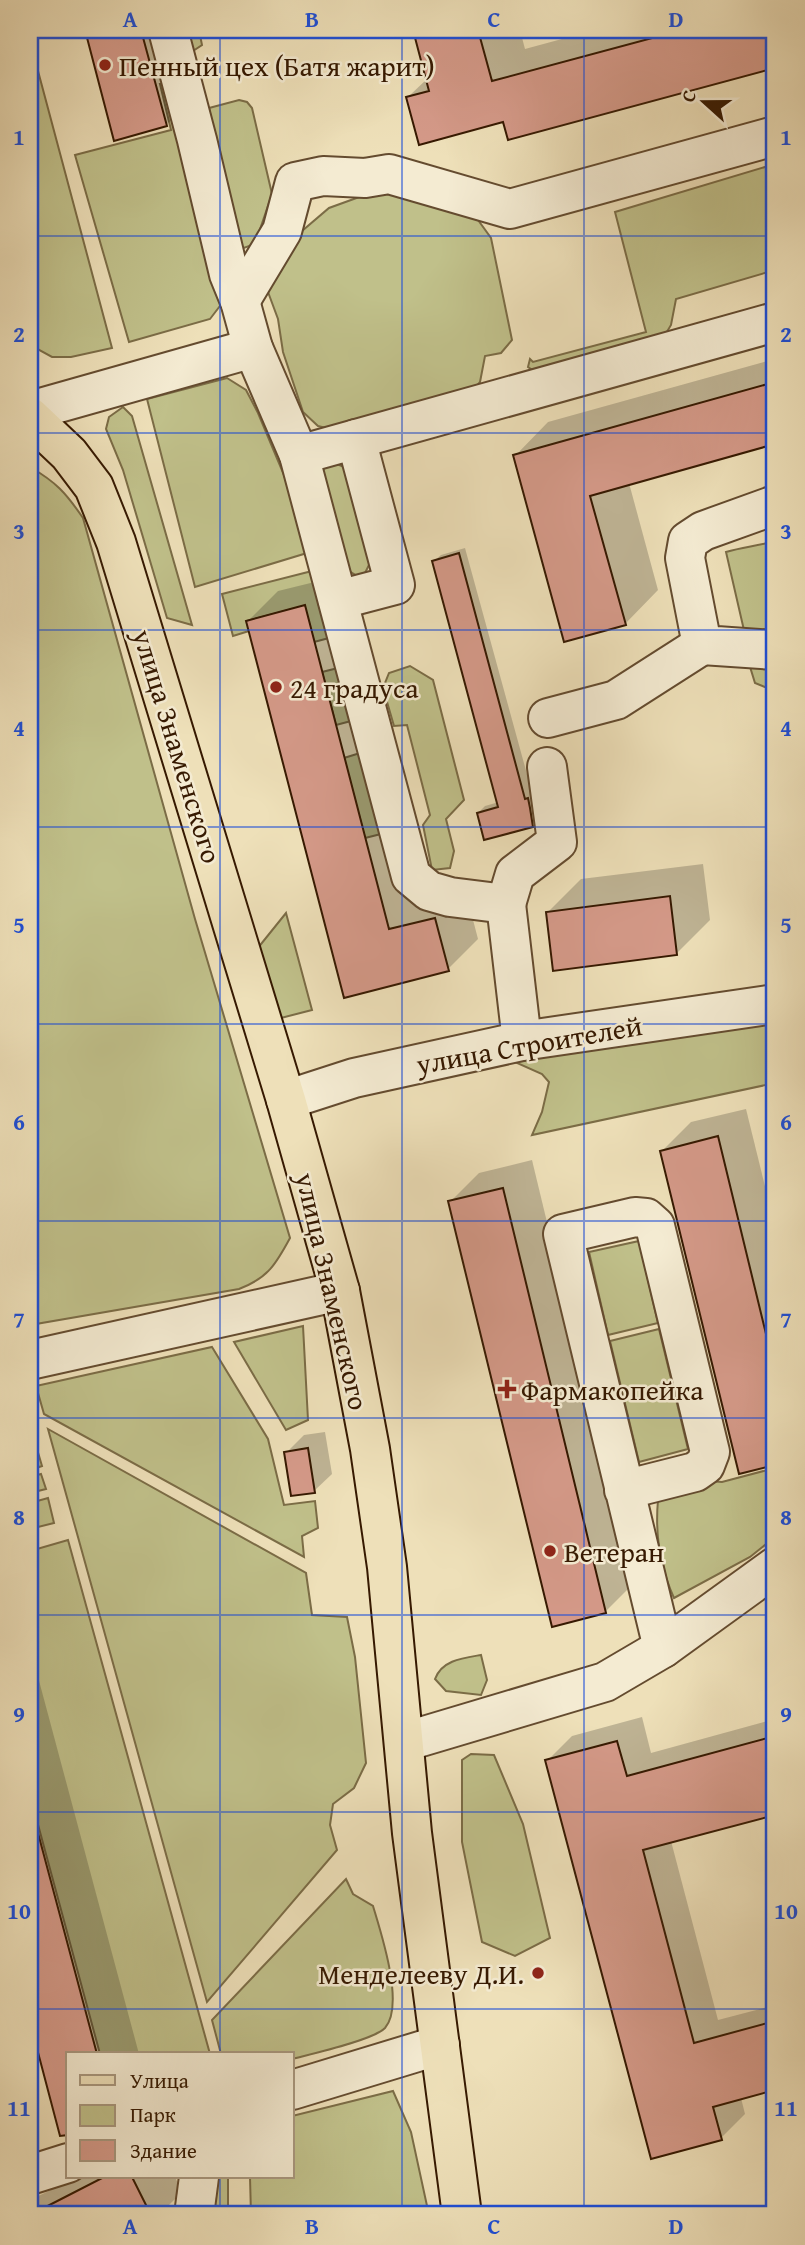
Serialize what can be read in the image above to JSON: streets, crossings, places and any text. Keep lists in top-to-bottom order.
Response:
{
  "streets": {
    "main road": ["улица Знаменского"],
    "street": ["улица Строителей"]
  },
  "crossings": [
    ["улица Знаменского", "улица Строителей"]
  ],
  "places": {
    "other": [
      "Пенный цех (Батя жарит)",
      "24 градуса",
      "Ветеран",
      "Менделееву Д.И."
    ],
    "health": ["Фармакопейка"]
  },
  "legend": ["Улица", "Парк", "Здание"],
  "north": "left",
  "grid": {
    "columns": [
      "A",
      "B",
      "C",
      "D"
    ],
    "rows": [
      "1",
      "2",
      "3",
      "4",
      "5",
      "6",
      "7",
      "8",
      "9",
      "10",
      "11"
    ]
  }
}
